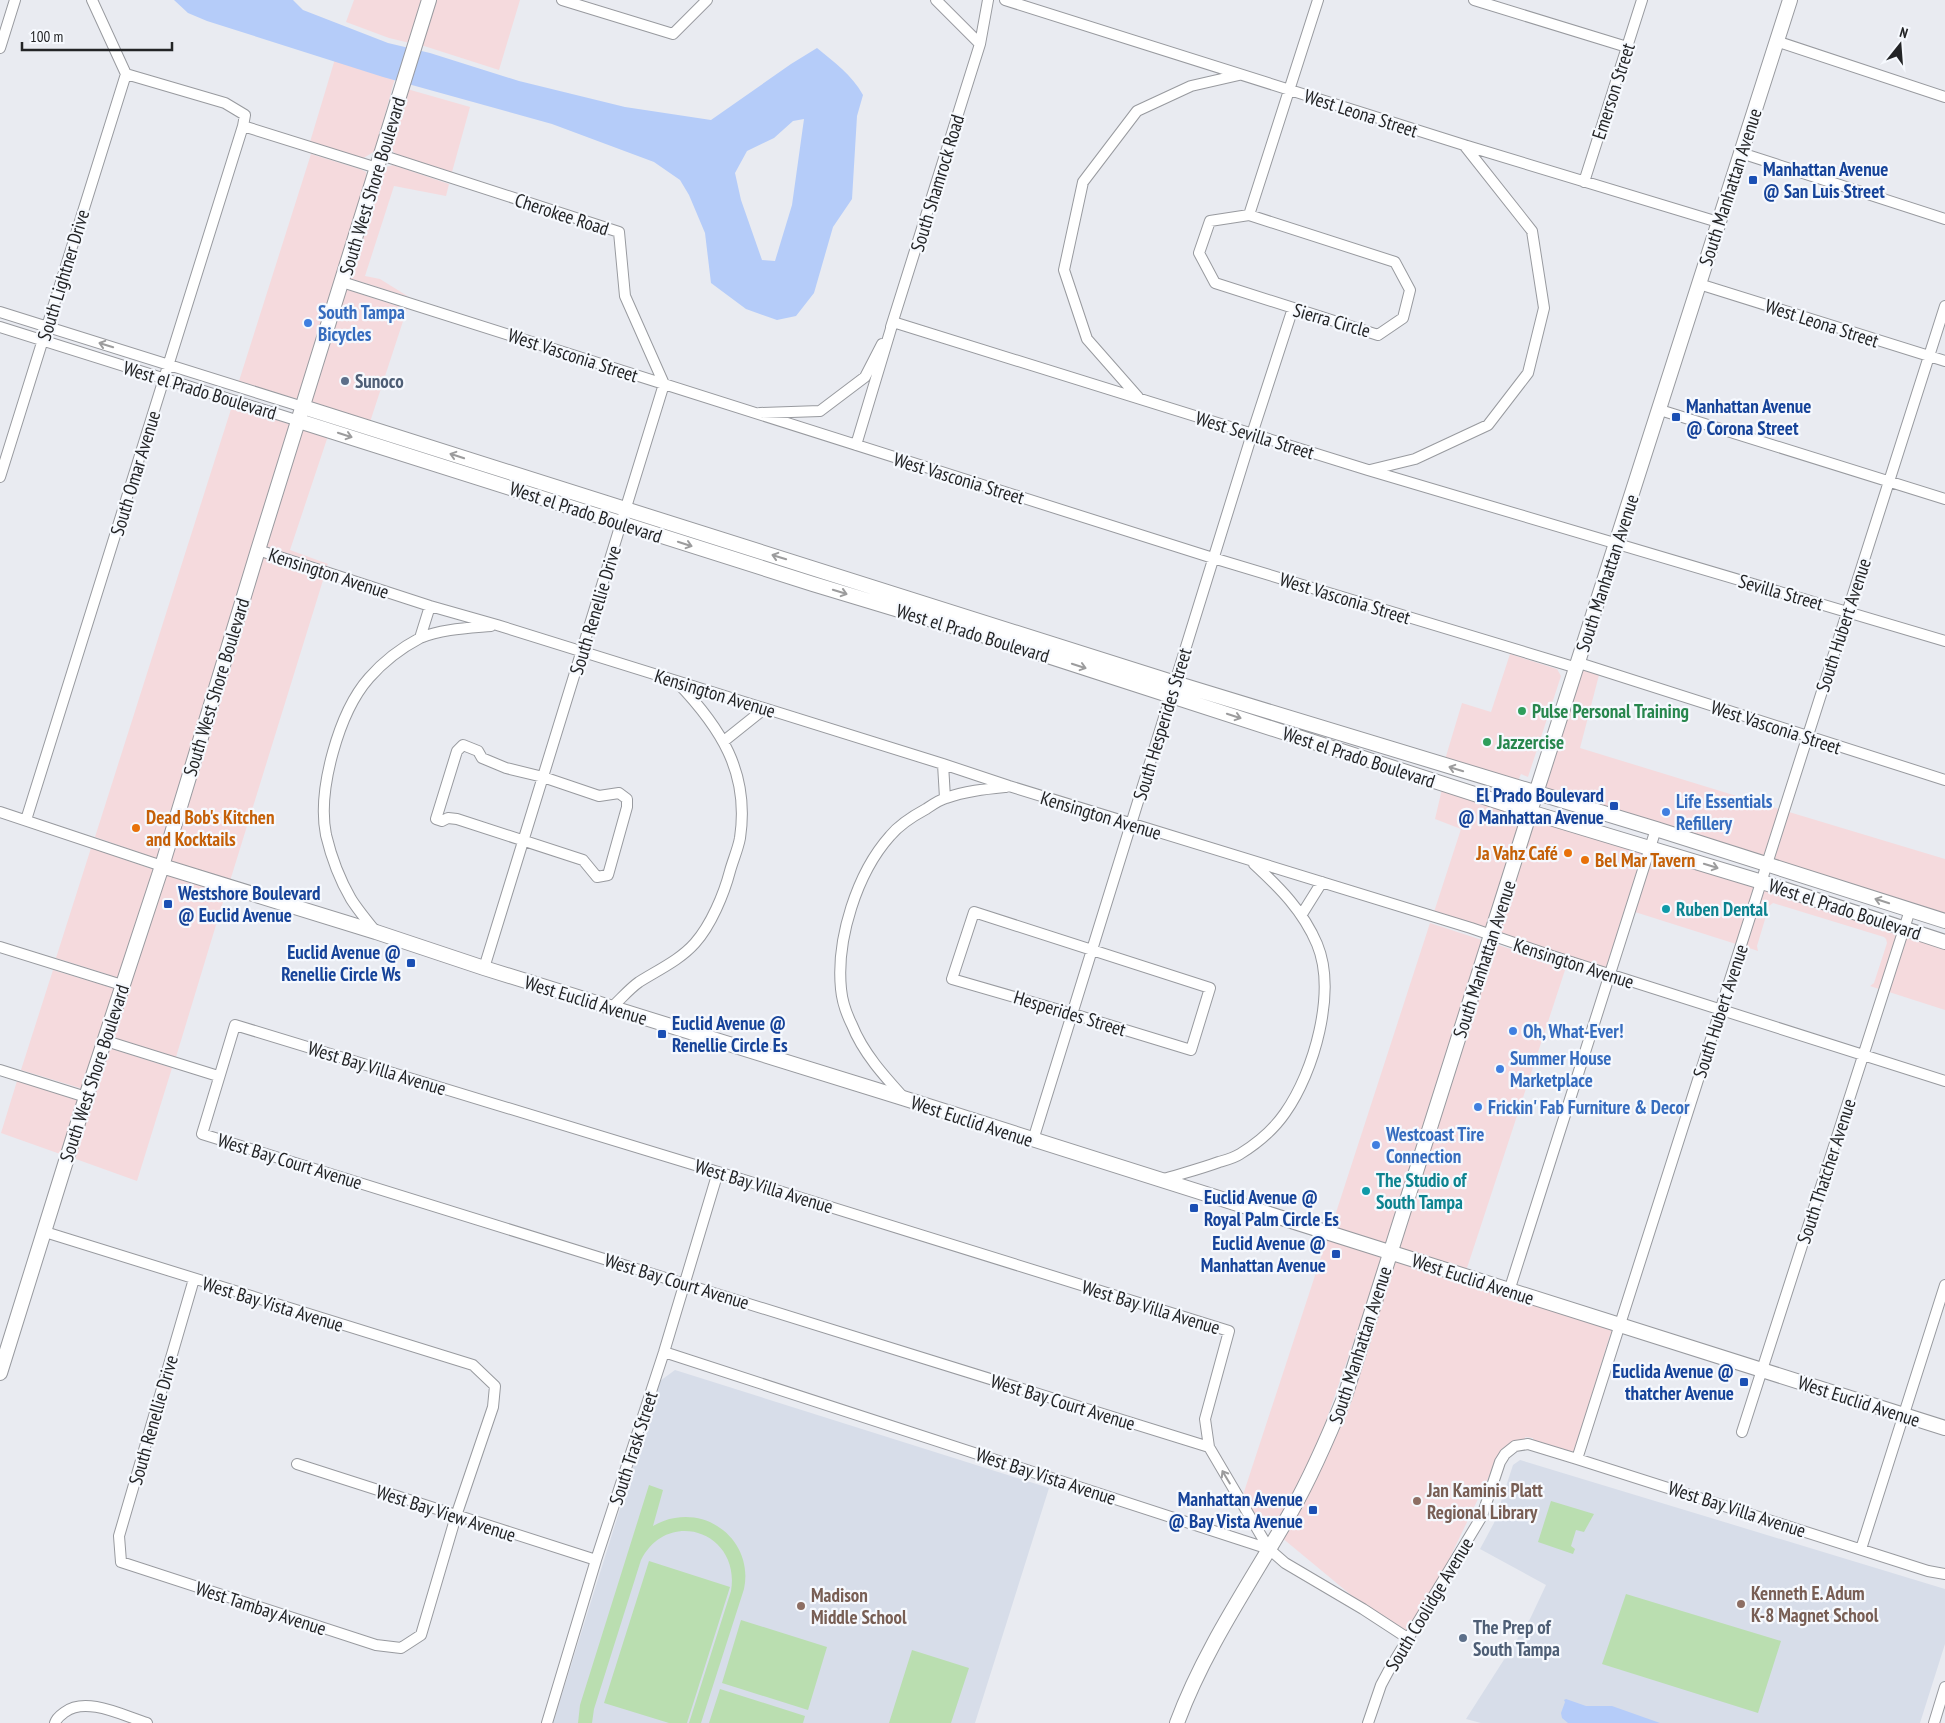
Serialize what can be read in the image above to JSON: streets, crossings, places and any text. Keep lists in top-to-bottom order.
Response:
{
  "streets": {
    "street": [
      "Emerson Street",
      "West Leona Street",
      "South Shamrock Road",
      "South West Shore Boulevard",
      "South Manhattan Avenue",
      "Cherokee Road",
      "South Lightner Drive",
      "Sierra Circle",
      "West Vasconia Street",
      "West el Prado Boulevard",
      "West Sevilla Street",
      "South Omar Avenue",
      "Kensington Avenue",
      "Sevilla Street",
      "South Renellie Drive",
      "South Hubert Avenue",
      "South Hesperides Street",
      "West Euclid Avenue",
      "Hesperides Street",
      "West Bay Villa Avenue",
      "West Bay Court Avenue",
      "South Thatcher Avenue",
      "West Bay Vista Avenue",
      "South Trask Street",
      "West Bay View Avenue",
      "South Coolidge Avenue",
      "West Tambay Avenue"
    ]
  },
  "crossings": [
    ["Emerson Street", "West Leona Street"],
    ["West Leona Street", "South Manhattan Avenue"],
    ["West Leona Street", "South Hubert Avenue"],
    ["South Shamrock Road", "West Vasconia Street"],
    ["South Shamrock Road", "West Sevilla Street"],
    ["South West Shore Boulevard", "Cherokee Road"],
    ["South West Shore Boulevard", "West Vasconia Street"],
    ["South West Shore Boulevard", "West el Prado Boulevard"],
    ["South West Shore Boulevard", "Kensington Avenue"],
    ["South West Shore Boulevard", "West Euclid Avenue"],
    ["South West Shore Boulevard", "West Bay Vista Avenue"],
    ["South Manhattan Avenue", "West Vasconia Street"],
    ["South Manhattan Avenue", "West el Prado Boulevard"],
    ["South Manhattan Avenue", "West Sevilla Street"],
    ["South Manhattan Avenue", "Kensington Avenue"],
    ["South Manhattan Avenue", "Sevilla Street"],
    ["South Manhattan Avenue", "West Euclid Avenue"],
    ["South Manhattan Avenue", "West Bay Vista Avenue"],
    ["Cherokee Road", "West Vasconia Street"],
    ["Cherokee Road", "South Renellie Drive"],
    ["South Lightner Drive", "West el Prado Boulevard"],
    ["Sierra Circle", "South Hesperides Street"],
    ["West Vasconia Street", "South Renellie Drive"],
    ["West Vasconia Street", "South Hubert Avenue"],
    ["West Vasconia Street", "South Hesperides Street"],
    ["West el Prado Boulevard", "South Omar Avenue"],
    ["West el Prado Boulevard", "South Renellie Drive"],
    ["West el Prado Boulevard", "South Hubert Avenue"],
    ["West el Prado Boulevard", "South Hesperides Street"],
    ["West el Prado Boulevard", "South Thatcher Avenue"],
    ["West Sevilla Street", "Sevilla Street"],
    ["West Sevilla Street", "South Hesperides Street"],
    ["South Omar Avenue", "West Euclid Avenue"],
    ["Kensington Avenue", "South Renellie Drive"],
    ["Kensington Avenue", "South Hubert Avenue"],
    ["Kensington Avenue", "South Hesperides Street"],
    ["Kensington Avenue", "South Thatcher Avenue"],
    ["Sevilla Street", "South Hubert Avenue"],
    ["South Renellie Drive", "West Euclid Avenue"],
    ["South Renellie Drive", "West Bay Vista Avenue"],
    ["South Renellie Drive", "West Tambay Avenue"],
    ["South Hubert Avenue", "West Euclid Avenue"],
    ["South Hubert Avenue", "West Bay Villa Avenue"],
    ["South Hesperides Street", "West Euclid Avenue"],
    ["South Hesperides Street", "Hesperides Street"],
    ["West Euclid Avenue", "South Thatcher Avenue"],
    ["West Bay Villa Avenue", "West Bay Court Avenue"],
    ["West Bay Villa Avenue", "South Trask Street"],
    ["West Bay Villa Avenue", "South Coolidge Avenue"],
    ["West Bay Court Avenue", "South Trask Street"],
    ["West Bay Vista Avenue", "South Trask Street"],
    ["West Bay Vista Avenue", "West Bay View Avenue"],
    ["West Bay Vista Avenue", "South Coolidge Avenue"],
    ["West Bay Vista Avenue", "West Tambay Avenue"],
    ["South Trask Street", "West Bay View Avenue"],
    ["West Bay View Avenue", "West Tambay Avenue"]
  ],
  "places": {
    "transit": [
      "Manhattan Avenue @ San Luis Street",
      "Manhattan Avenue @ Corona Street",
      "El Prado Boulevard @ Manhattan Avenue",
      "Westshore Boulevard @ Euclid Avenue",
      "Euclid Avenue @ Renellie Circle Ws",
      "Euclid Avenue @ Renellie Circle Es",
      "Euclid Avenue @ Royal Palm Circle Es",
      "Euclid Avenue @ Manhattan Avenue",
      "Euclida Avenue @ thatcher Avenue",
      "Manhattan Avenue @ Bay Vista Avenue"
    ],
    "other": [
      "South Tampa Bicycles",
      "Sunoco",
      "Pulse Personal Training",
      "Jazzercise",
      "Life Essentials Refillery",
      "Dead Bob's Kitchen and Kocktails",
      "Ja Vahz Café",
      "Bel Mar Tavern",
      "Ruben Dental",
      "Oh, What-Ever!",
      "Summer House Marketplace",
      "Frickin' Fab Furniture & Decor",
      "Westcoast Tire Connection",
      "The Studio of South Tampa",
      "Jan Kaminis Platt Regional Library",
      "Kenneth E. Adum K-8 Magnet School",
      "Madison Middle School",
      "The Prep of South Tampa"
    ]
  },
  "scale_bar": "100 m",
  "north": "top"
}
